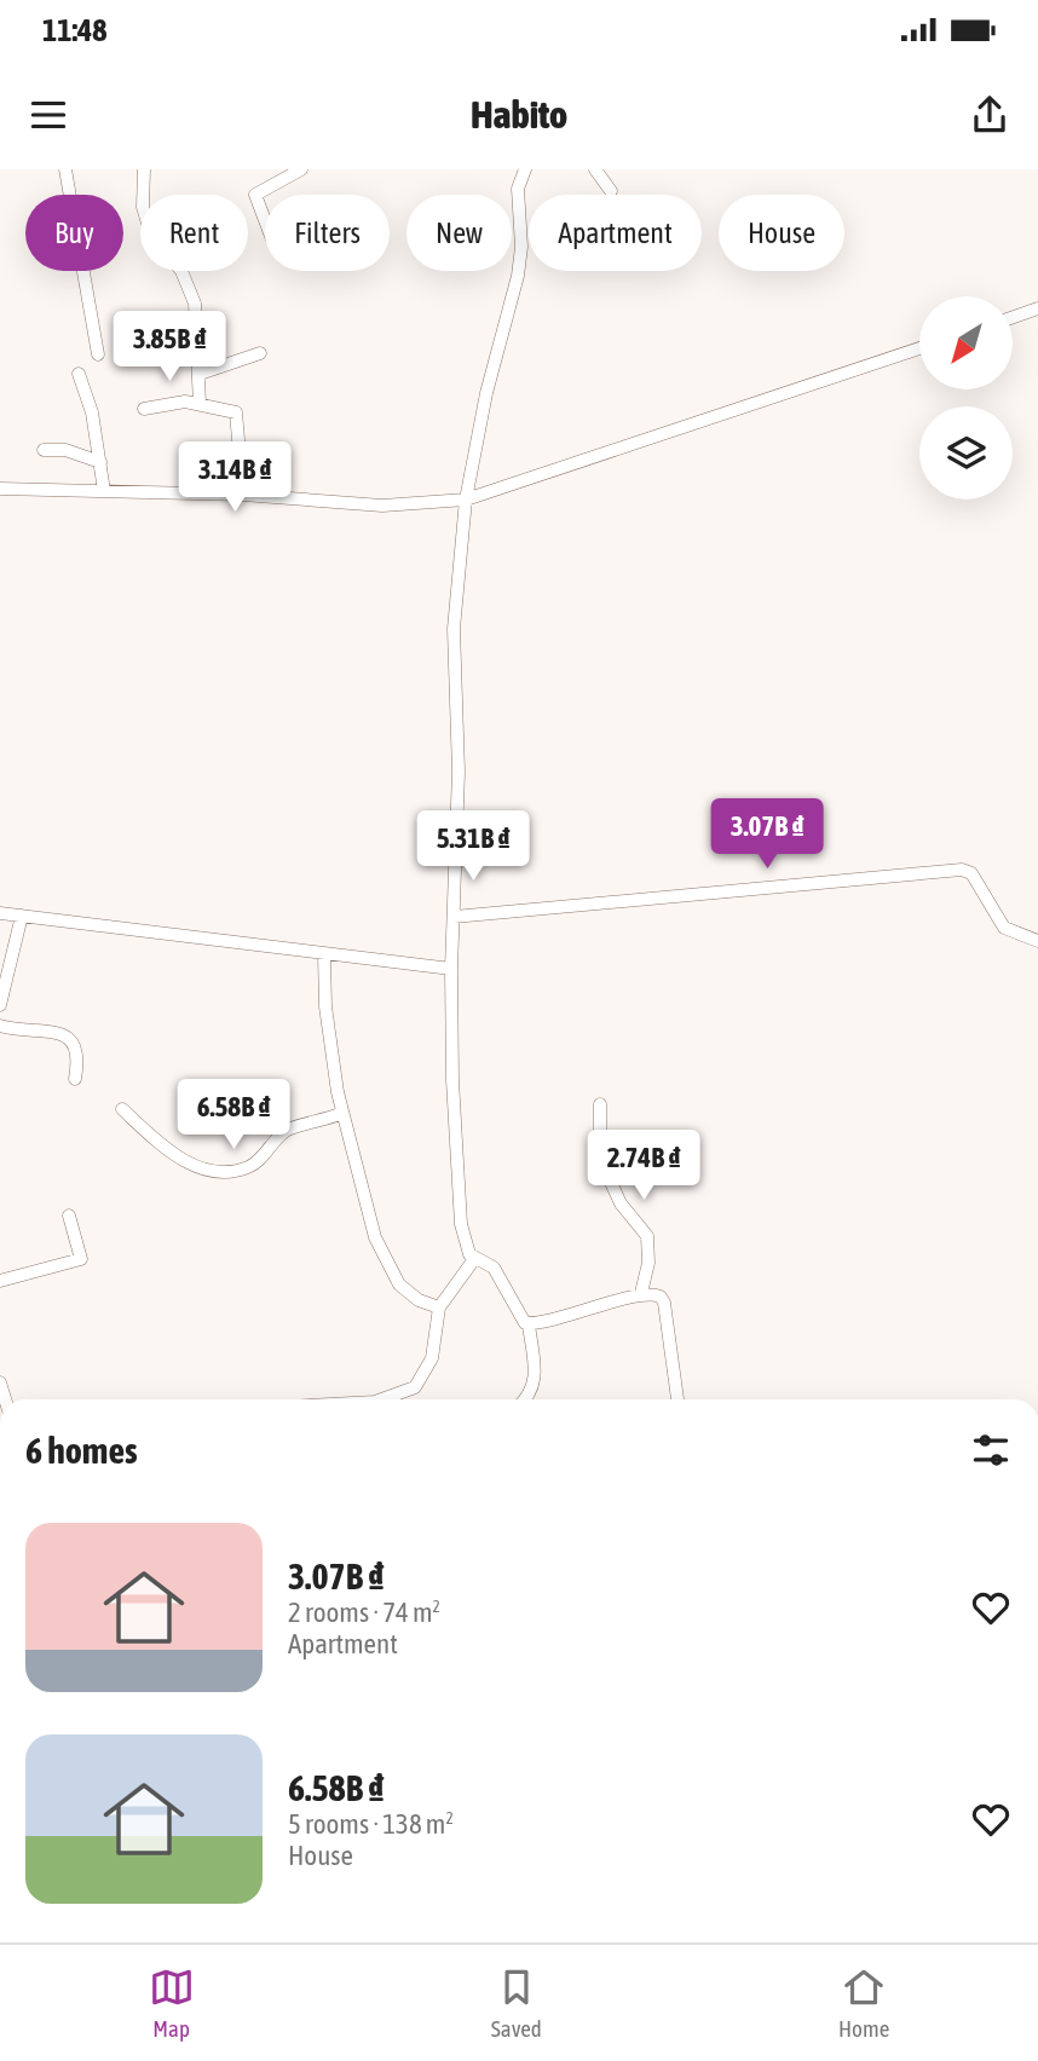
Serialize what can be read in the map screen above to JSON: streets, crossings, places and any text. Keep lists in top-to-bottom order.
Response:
{
  "north": "bottom left",
  "page": {
    "status": "11:48",
    "header": "Habito",
    "chip": [
      "Buy",
      "Rent",
      "Filters",
      "New",
      "Apartment",
      "House"
    ],
    "price": [
      "3.85B ₫",
      "3.14B ₫",
      "3.07B ₫",
      "5.31B ₫",
      "6.58B ₫",
      "2.74B ₫"
    ],
    "heading": "6 homes",
    "list": [
      {
        "name": "3.07B ₫",
        "note": "2 rooms · 74 m² · Apartment"
      },
      {
        "name": "6.58B ₫",
        "note": "5 rooms · 138 m² · House"
      }
    ],
    "tabs": ["Map", "Saved", "Home"]
  }
}
